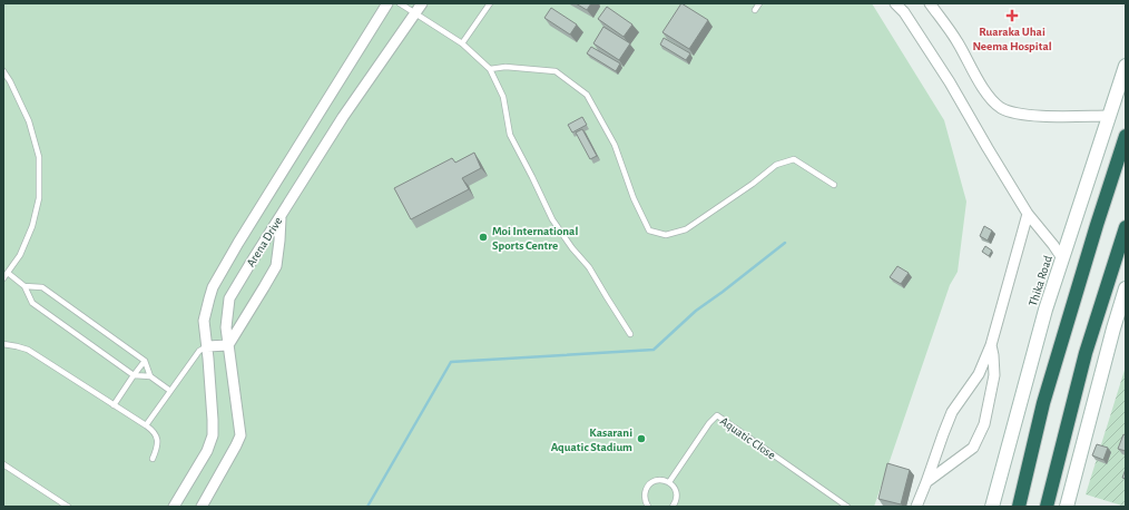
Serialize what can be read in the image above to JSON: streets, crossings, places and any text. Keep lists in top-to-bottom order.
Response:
{
  "streets": {
    "main road": ["Thika Road"],
    "street": ["Arena Drive"],
    "lane": ["Aquatic Close"]
  },
  "places": {
    "health": ["Ruaraka Uhai Neema Hospital"],
    "other": ["Moi International Sports Centre", "Kasarani Aquatic Stadium"]
  }
}
